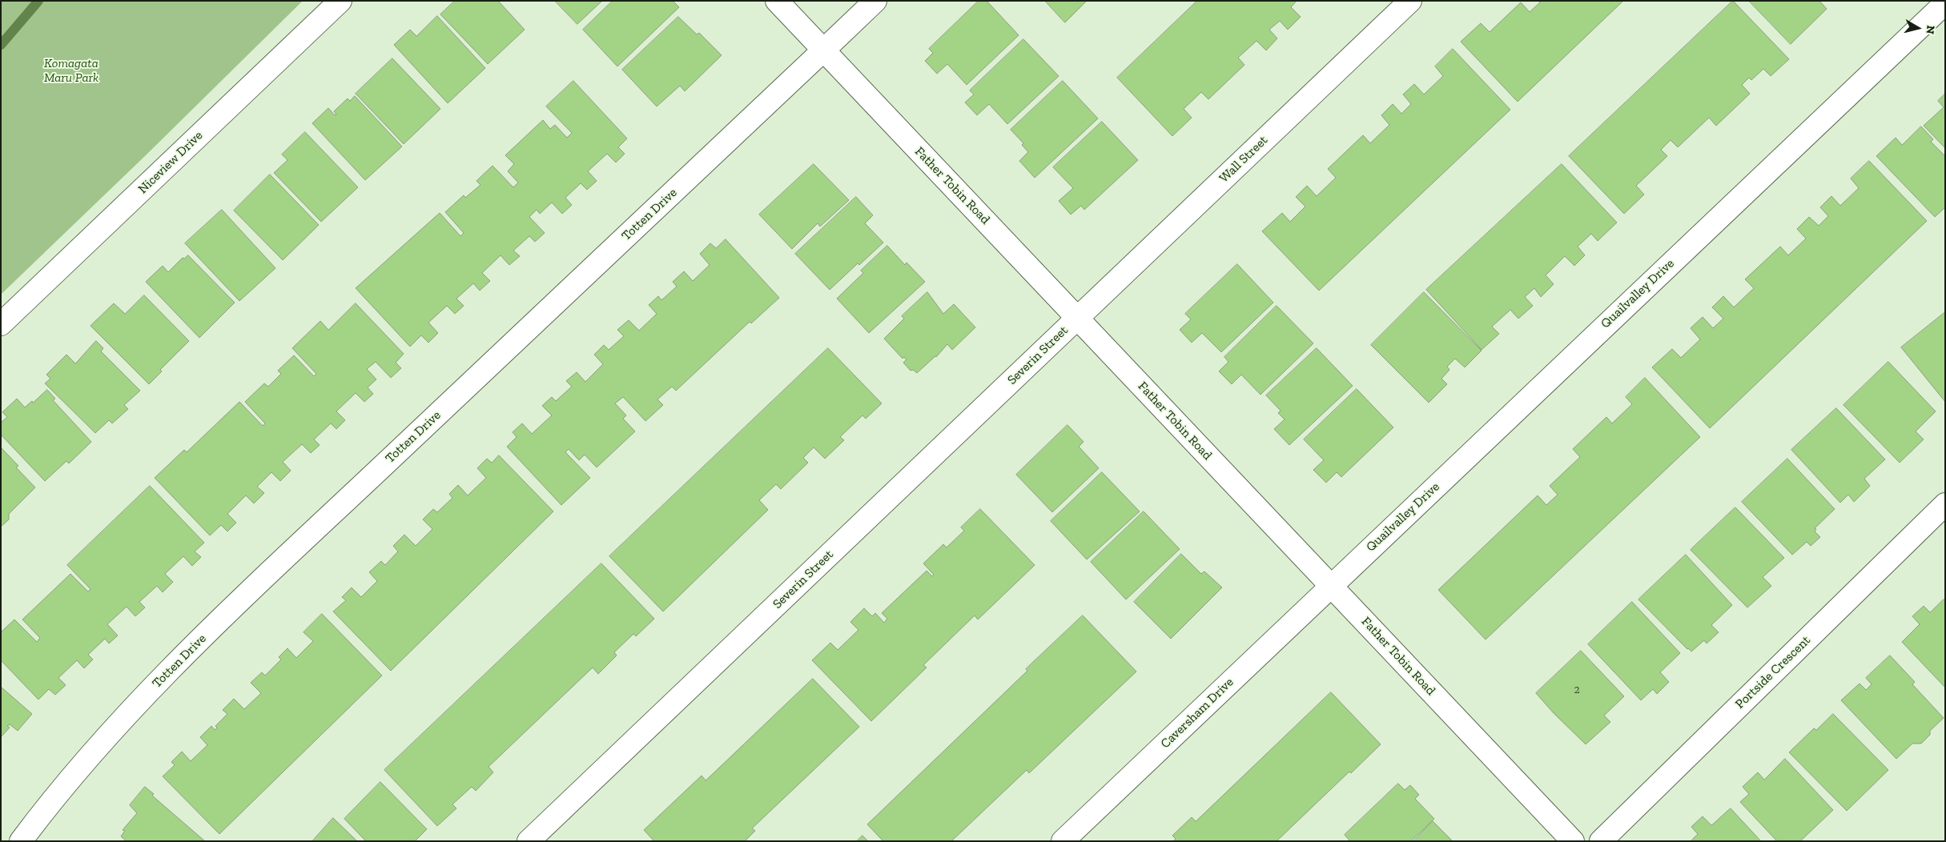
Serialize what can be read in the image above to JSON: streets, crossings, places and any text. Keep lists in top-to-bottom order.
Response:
{
  "streets": {
    "street": [
      "Wall Street",
      "Niceview Drive",
      "Father Tobin Road",
      "Totten Drive",
      "Quailvalley Drive",
      "Severin Street",
      "Portside Crescent",
      "Caversham Drive"
    ]
  },
  "crossings": [
    ["Wall Street", "Father Tobin Road"],
    ["Wall Street", "Severin Street"],
    ["Father Tobin Road", "Totten Drive"],
    ["Father Tobin Road", "Quailvalley Drive"],
    ["Father Tobin Road", "Severin Street"],
    ["Father Tobin Road", "Caversham Drive"],
    ["Quailvalley Drive", "Caversham Drive"]
  ],
  "parks": ["Komagata Maru Park"],
  "house_numbers": ["2"],
  "north": "right"
}
